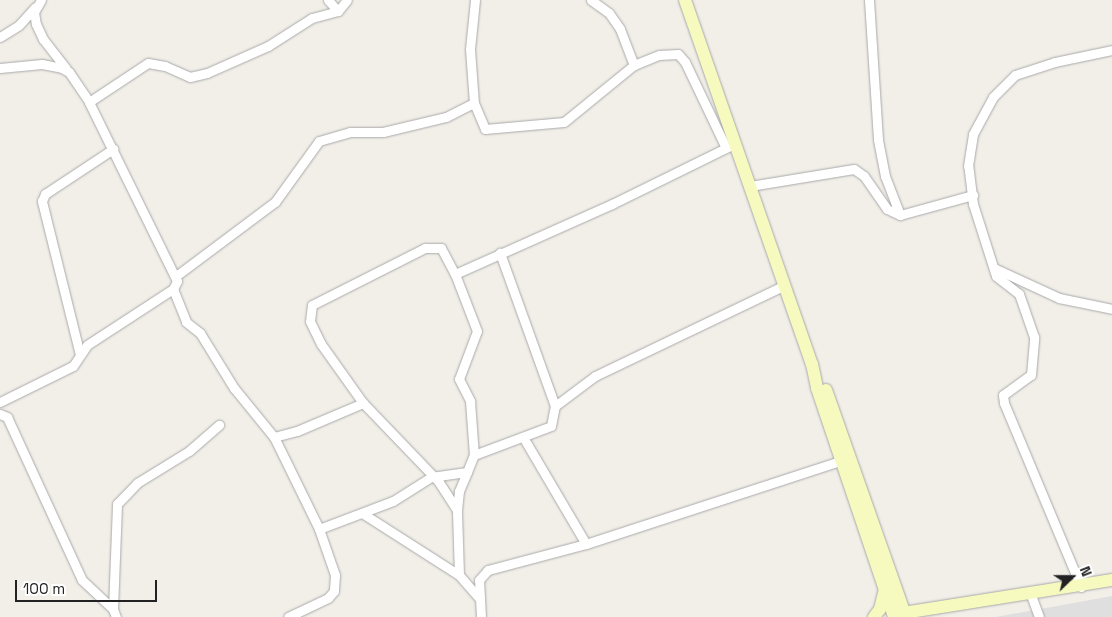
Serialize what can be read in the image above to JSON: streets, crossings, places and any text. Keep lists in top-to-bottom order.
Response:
{
  "scale_bar": "100 m",
  "north": "right"
}
